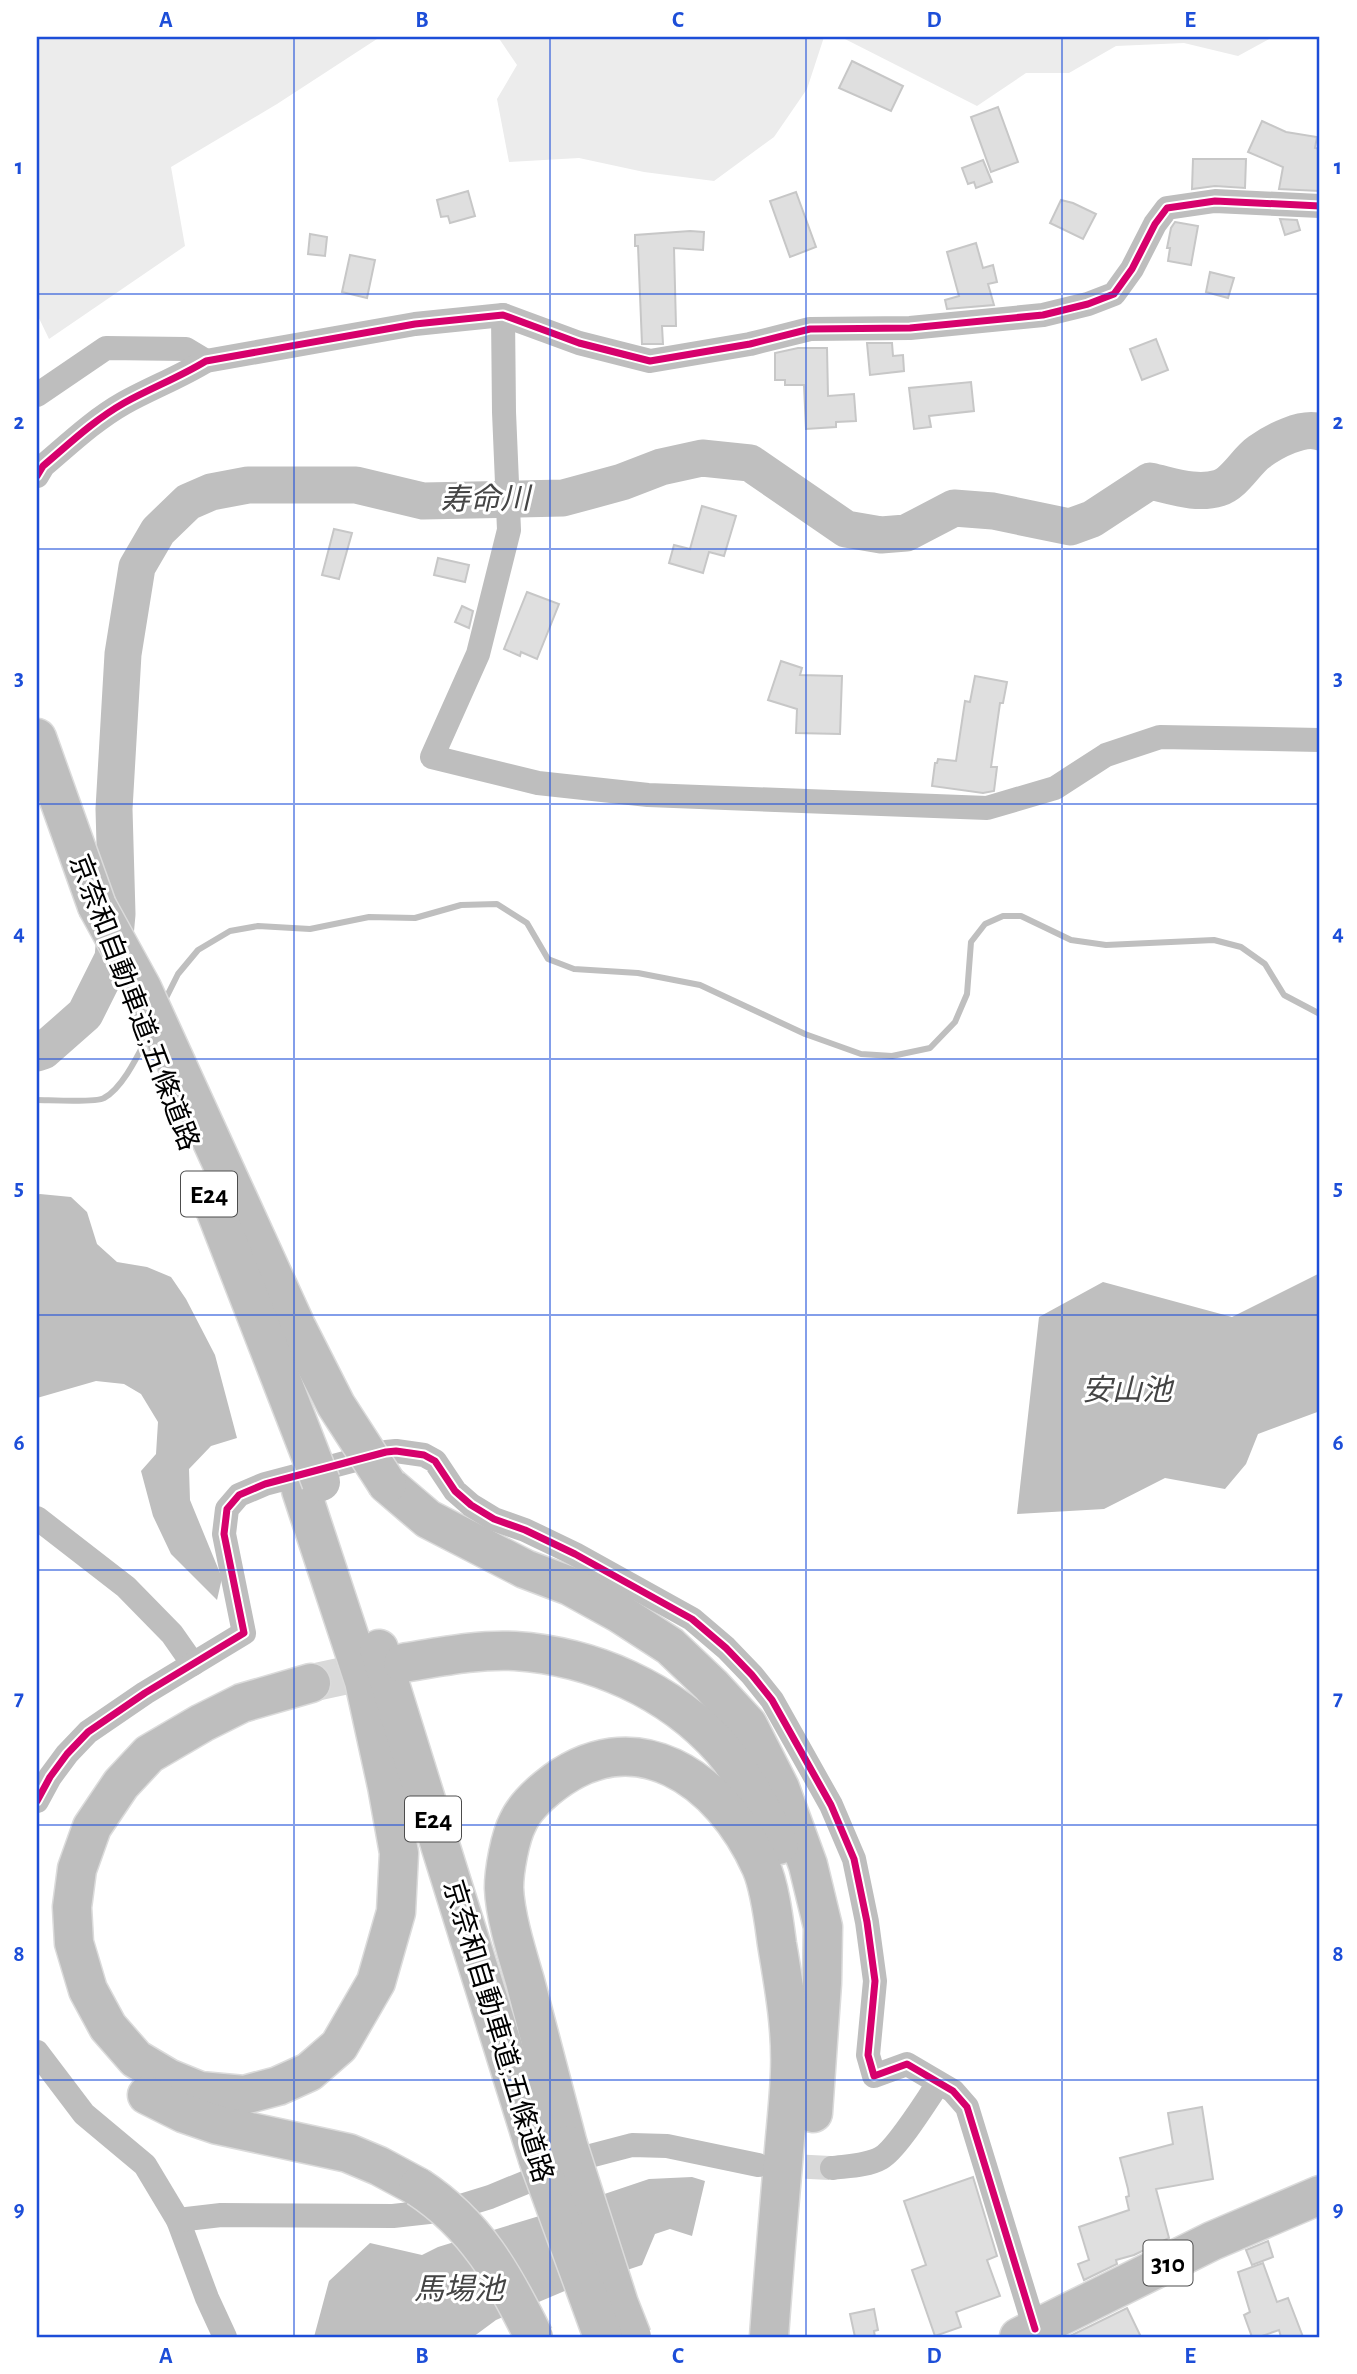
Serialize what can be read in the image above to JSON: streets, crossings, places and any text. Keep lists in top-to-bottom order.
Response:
{
  "streets": {
    "highway": ["京奈和自動車道;五條道路", "E24", "310"]
  },
  "water": ["寿命川", "安山池", "馬場池"],
  "grid": {
    "columns": [
      "A",
      "B",
      "C",
      "D",
      "E"
    ],
    "rows": [
      "1",
      "2",
      "3",
      "4",
      "5",
      "6",
      "7",
      "8",
      "9"
    ]
  }
}
